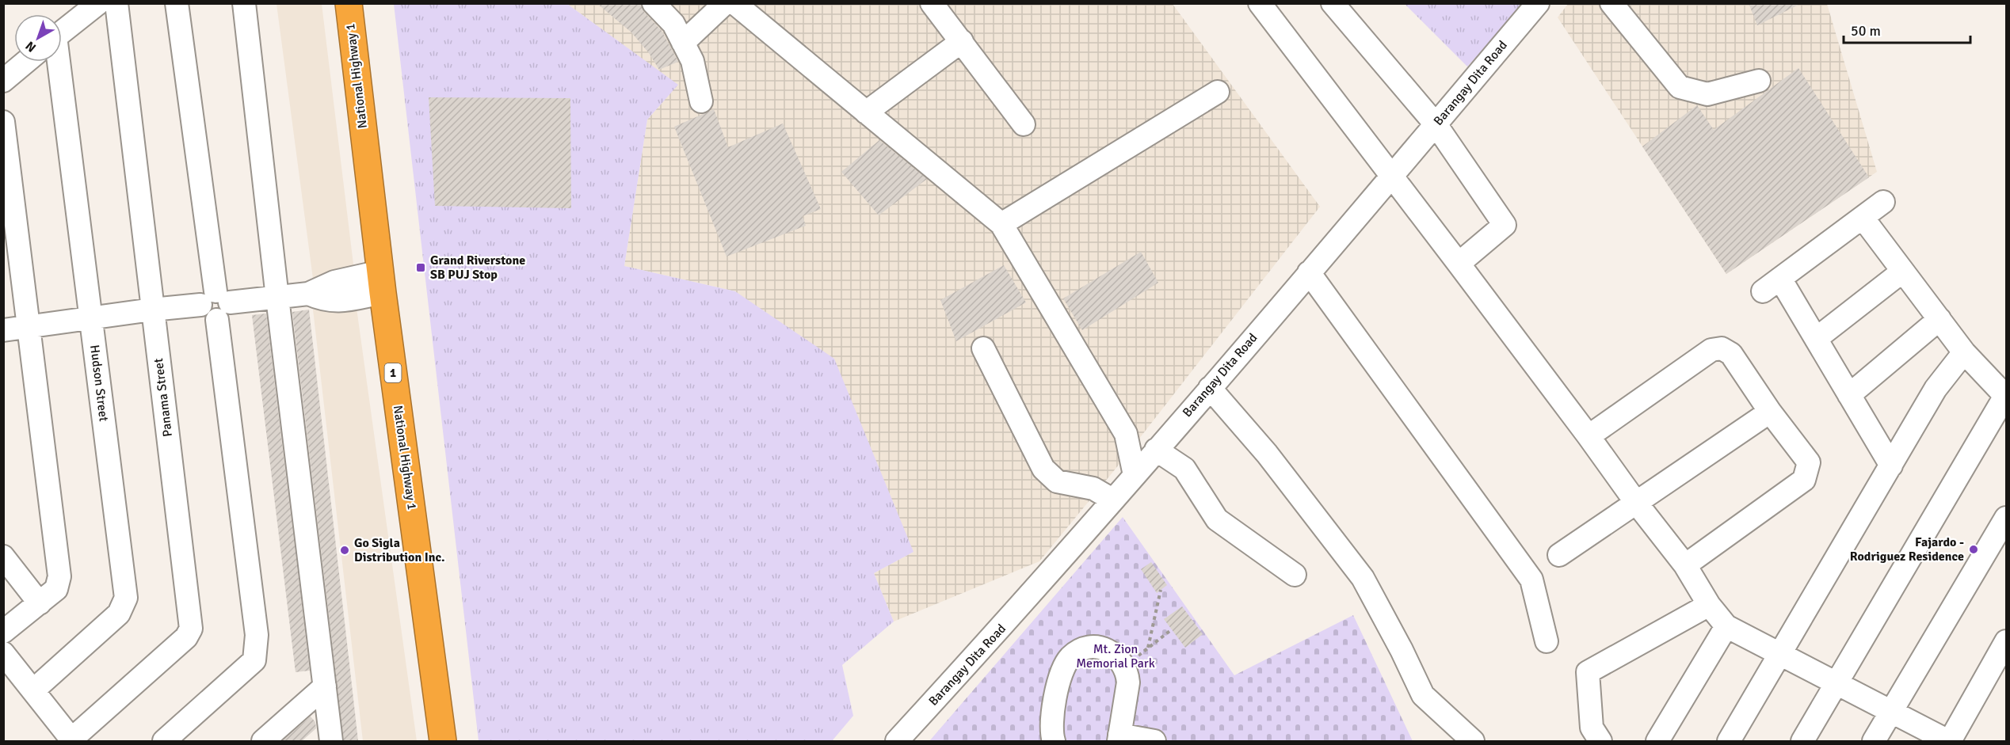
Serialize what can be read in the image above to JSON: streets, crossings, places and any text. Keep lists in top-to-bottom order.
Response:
{
  "streets": {
    "highway": ["National Highway 1", "1"],
    "street": ["Barangay Dita Road", "Hudson Street", "Panama Street"]
  },
  "parks": ["Mt. Zion Memorial Park"],
  "places": {
    "transit": ["Grand Riverstone SB PUJ Stop"],
    "other": ["Fajardo - Rodriguez Residence", "Go Sigla Distribution Inc."]
  },
  "scale_bar": "50 m",
  "north": "bottom left"
}
